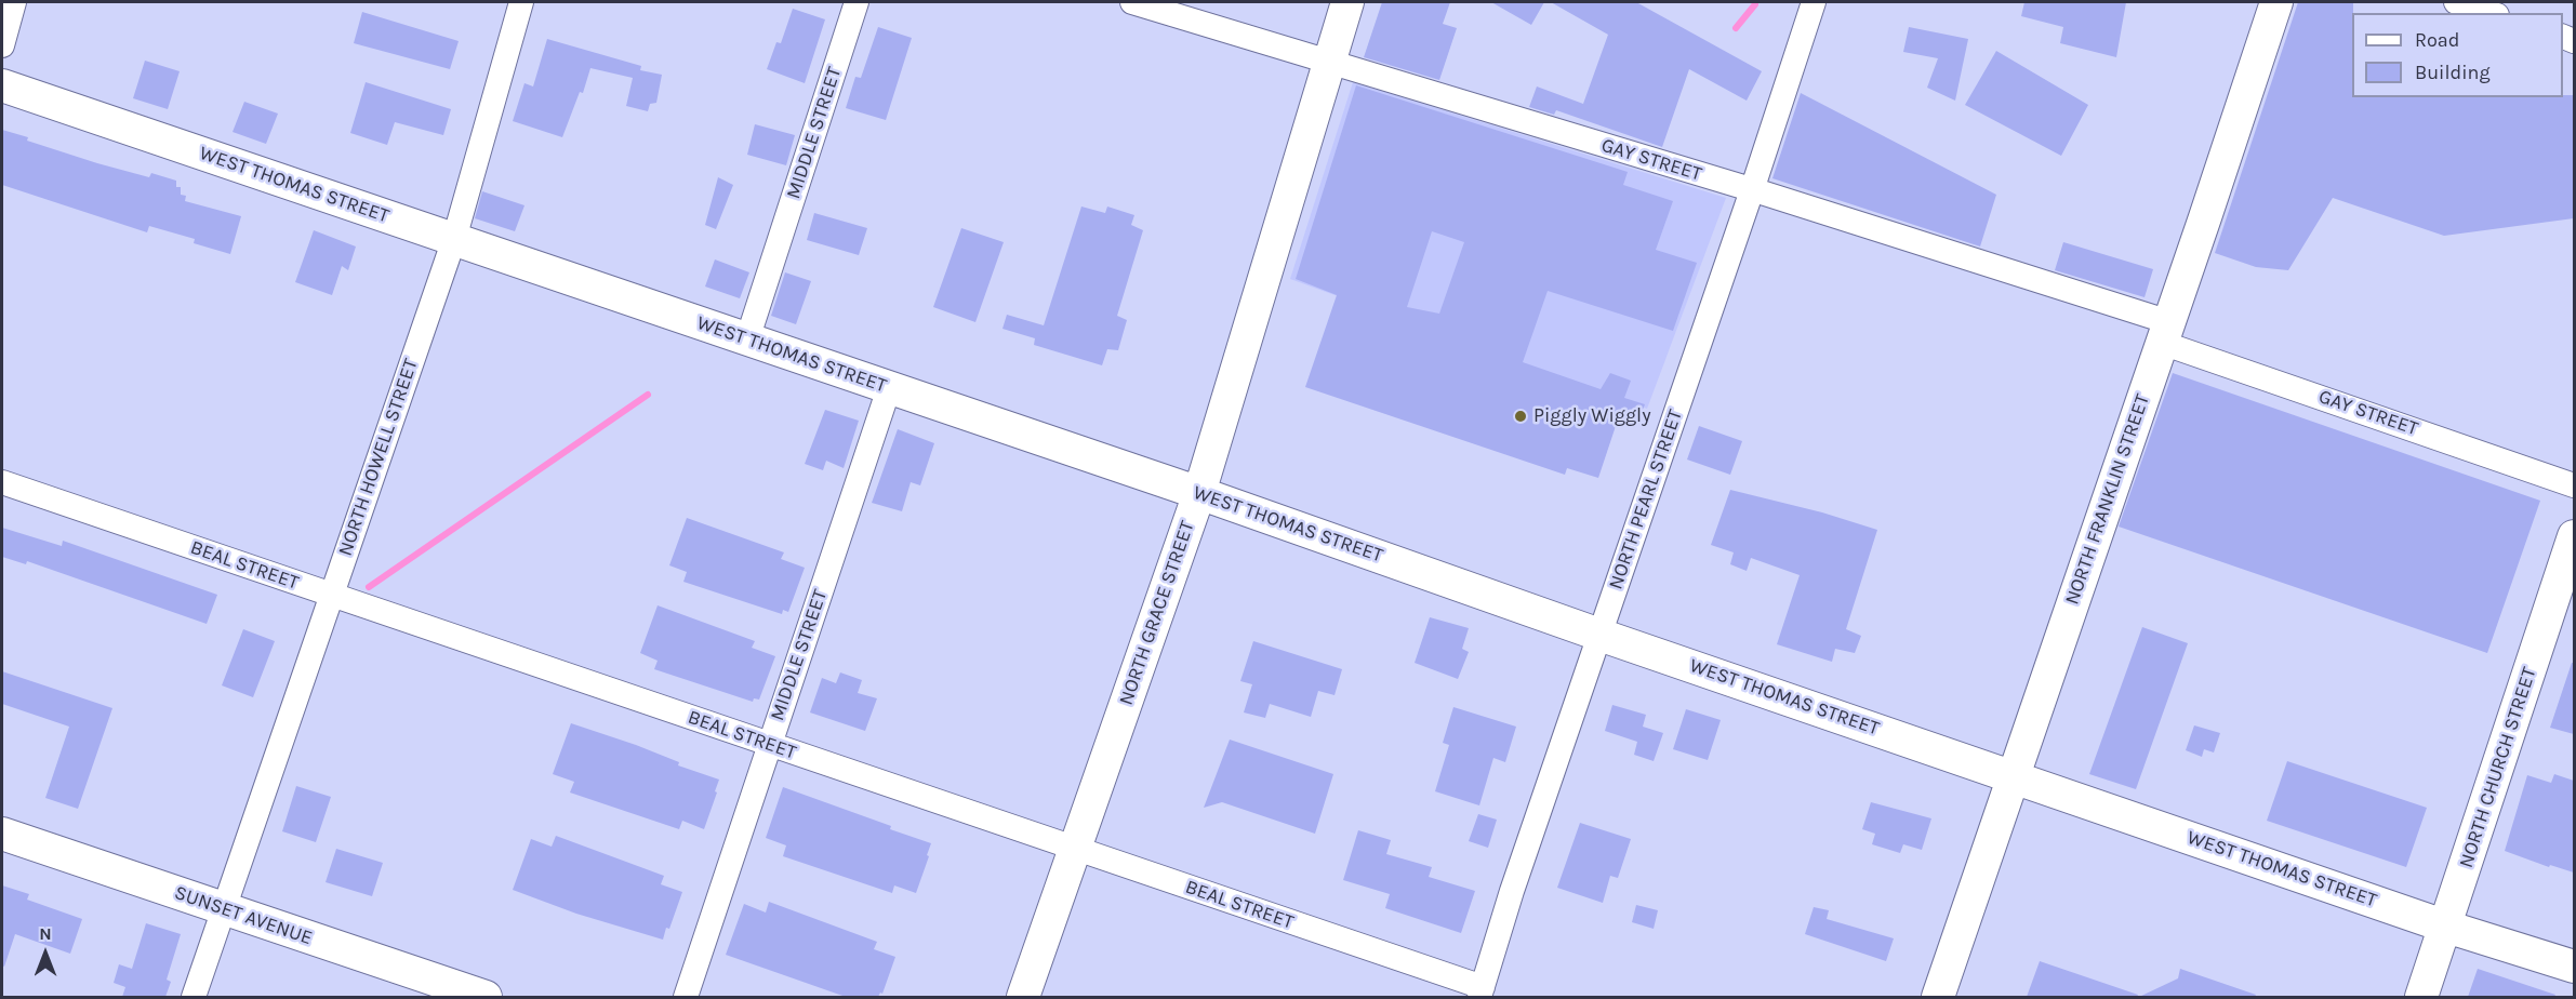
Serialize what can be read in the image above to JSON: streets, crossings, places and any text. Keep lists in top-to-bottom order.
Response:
{
  "streets": {
    "main road": [
      "WEST THOMAS STREET",
      "NORTH FRANKLIN STREET",
      "NORTH GRACE STREET",
      "NORTH CHURCH STREET",
      "SUNSET AVENUE"
    ],
    "street": [
      "MIDDLE STREET",
      "GAY STREET",
      "NORTH HOWELL STREET",
      "NORTH PEARL STREET",
      "BEAL STREET"
    ]
  },
  "crossings": [
    ["MIDDLE STREET", "WEST THOMAS STREET"],
    ["MIDDLE STREET", "BEAL STREET"],
    ["GAY STREET", "NORTH PEARL STREET"],
    ["GAY STREET", "NORTH FRANKLIN STREET"],
    ["GAY STREET", "NORTH GRACE STREET"],
    ["WEST THOMAS STREET", "NORTH HOWELL STREET"],
    ["WEST THOMAS STREET", "NORTH PEARL STREET"],
    ["WEST THOMAS STREET", "NORTH FRANKLIN STREET"],
    ["WEST THOMAS STREET", "NORTH GRACE STREET"],
    ["WEST THOMAS STREET", "NORTH CHURCH STREET"],
    ["NORTH HOWELL STREET", "BEAL STREET"],
    ["NORTH HOWELL STREET", "SUNSET AVENUE"],
    ["NORTH PEARL STREET", "BEAL STREET"],
    ["BEAL STREET", "NORTH GRACE STREET"]
  ],
  "places": ["Piggly Wiggly"],
  "legend": ["Road", "Building"],
  "north": "top"
}
